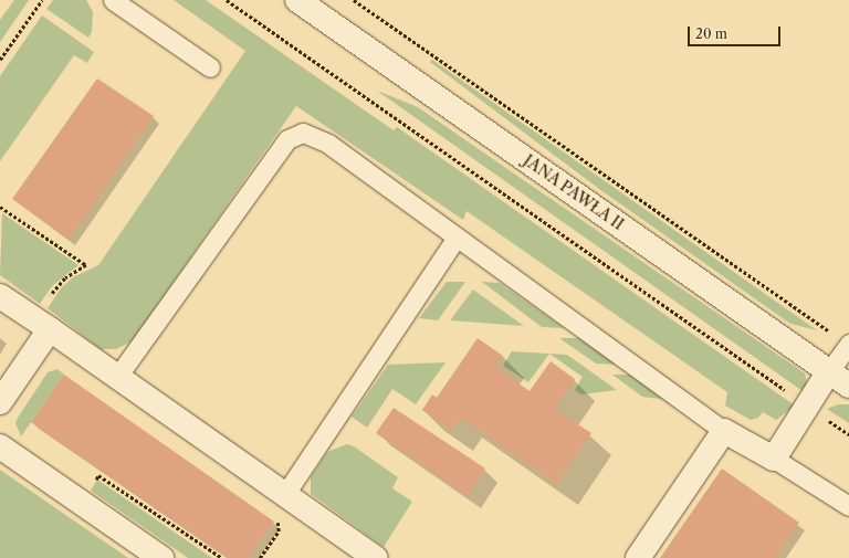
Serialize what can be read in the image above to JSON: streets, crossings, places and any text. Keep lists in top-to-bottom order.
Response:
{
  "streets": {
    "street": ["JANA PAWŁA II"]
  },
  "scale_bar": "20 m"
}
